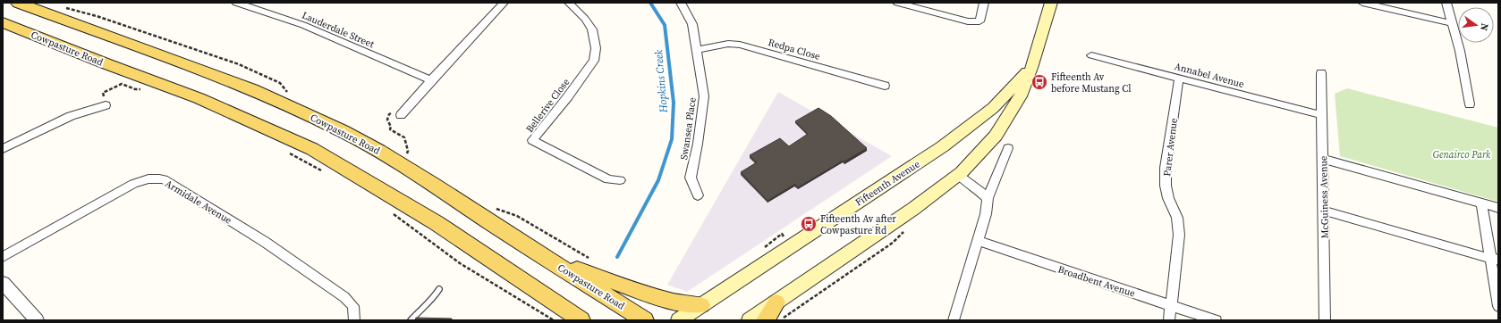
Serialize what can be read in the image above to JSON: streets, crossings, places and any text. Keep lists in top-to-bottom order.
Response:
{
  "streets": {
    "main road": ["Cowpasture Road", "Fifteenth Avenue"],
    "street": [
      "Lauderdale Street",
      "Redpa Close",
      "Annabel Avenue",
      "Bellerive Close",
      "Swansea Place",
      "Parer Avenue",
      "McGuiness Avenue",
      "Armidale Avenue",
      "Broadbent Avenue"
    ]
  },
  "crossings": [
    ["Redpa Close", "Swansea Place"],
    ["Annabel Avenue", "Parer Avenue"],
    ["Annabel Avenue", "McGuiness Avenue"],
    ["Parer Avenue", "Broadbent Avenue"]
  ],
  "water": ["Hopkins Creek"],
  "parks": ["Genairco Park"],
  "places": {
    "bus stop": ["Fifteenth Av before Mustang Cl", "Fifteenth Av after Cowpasture Rd"]
  },
  "north": "right"
}
